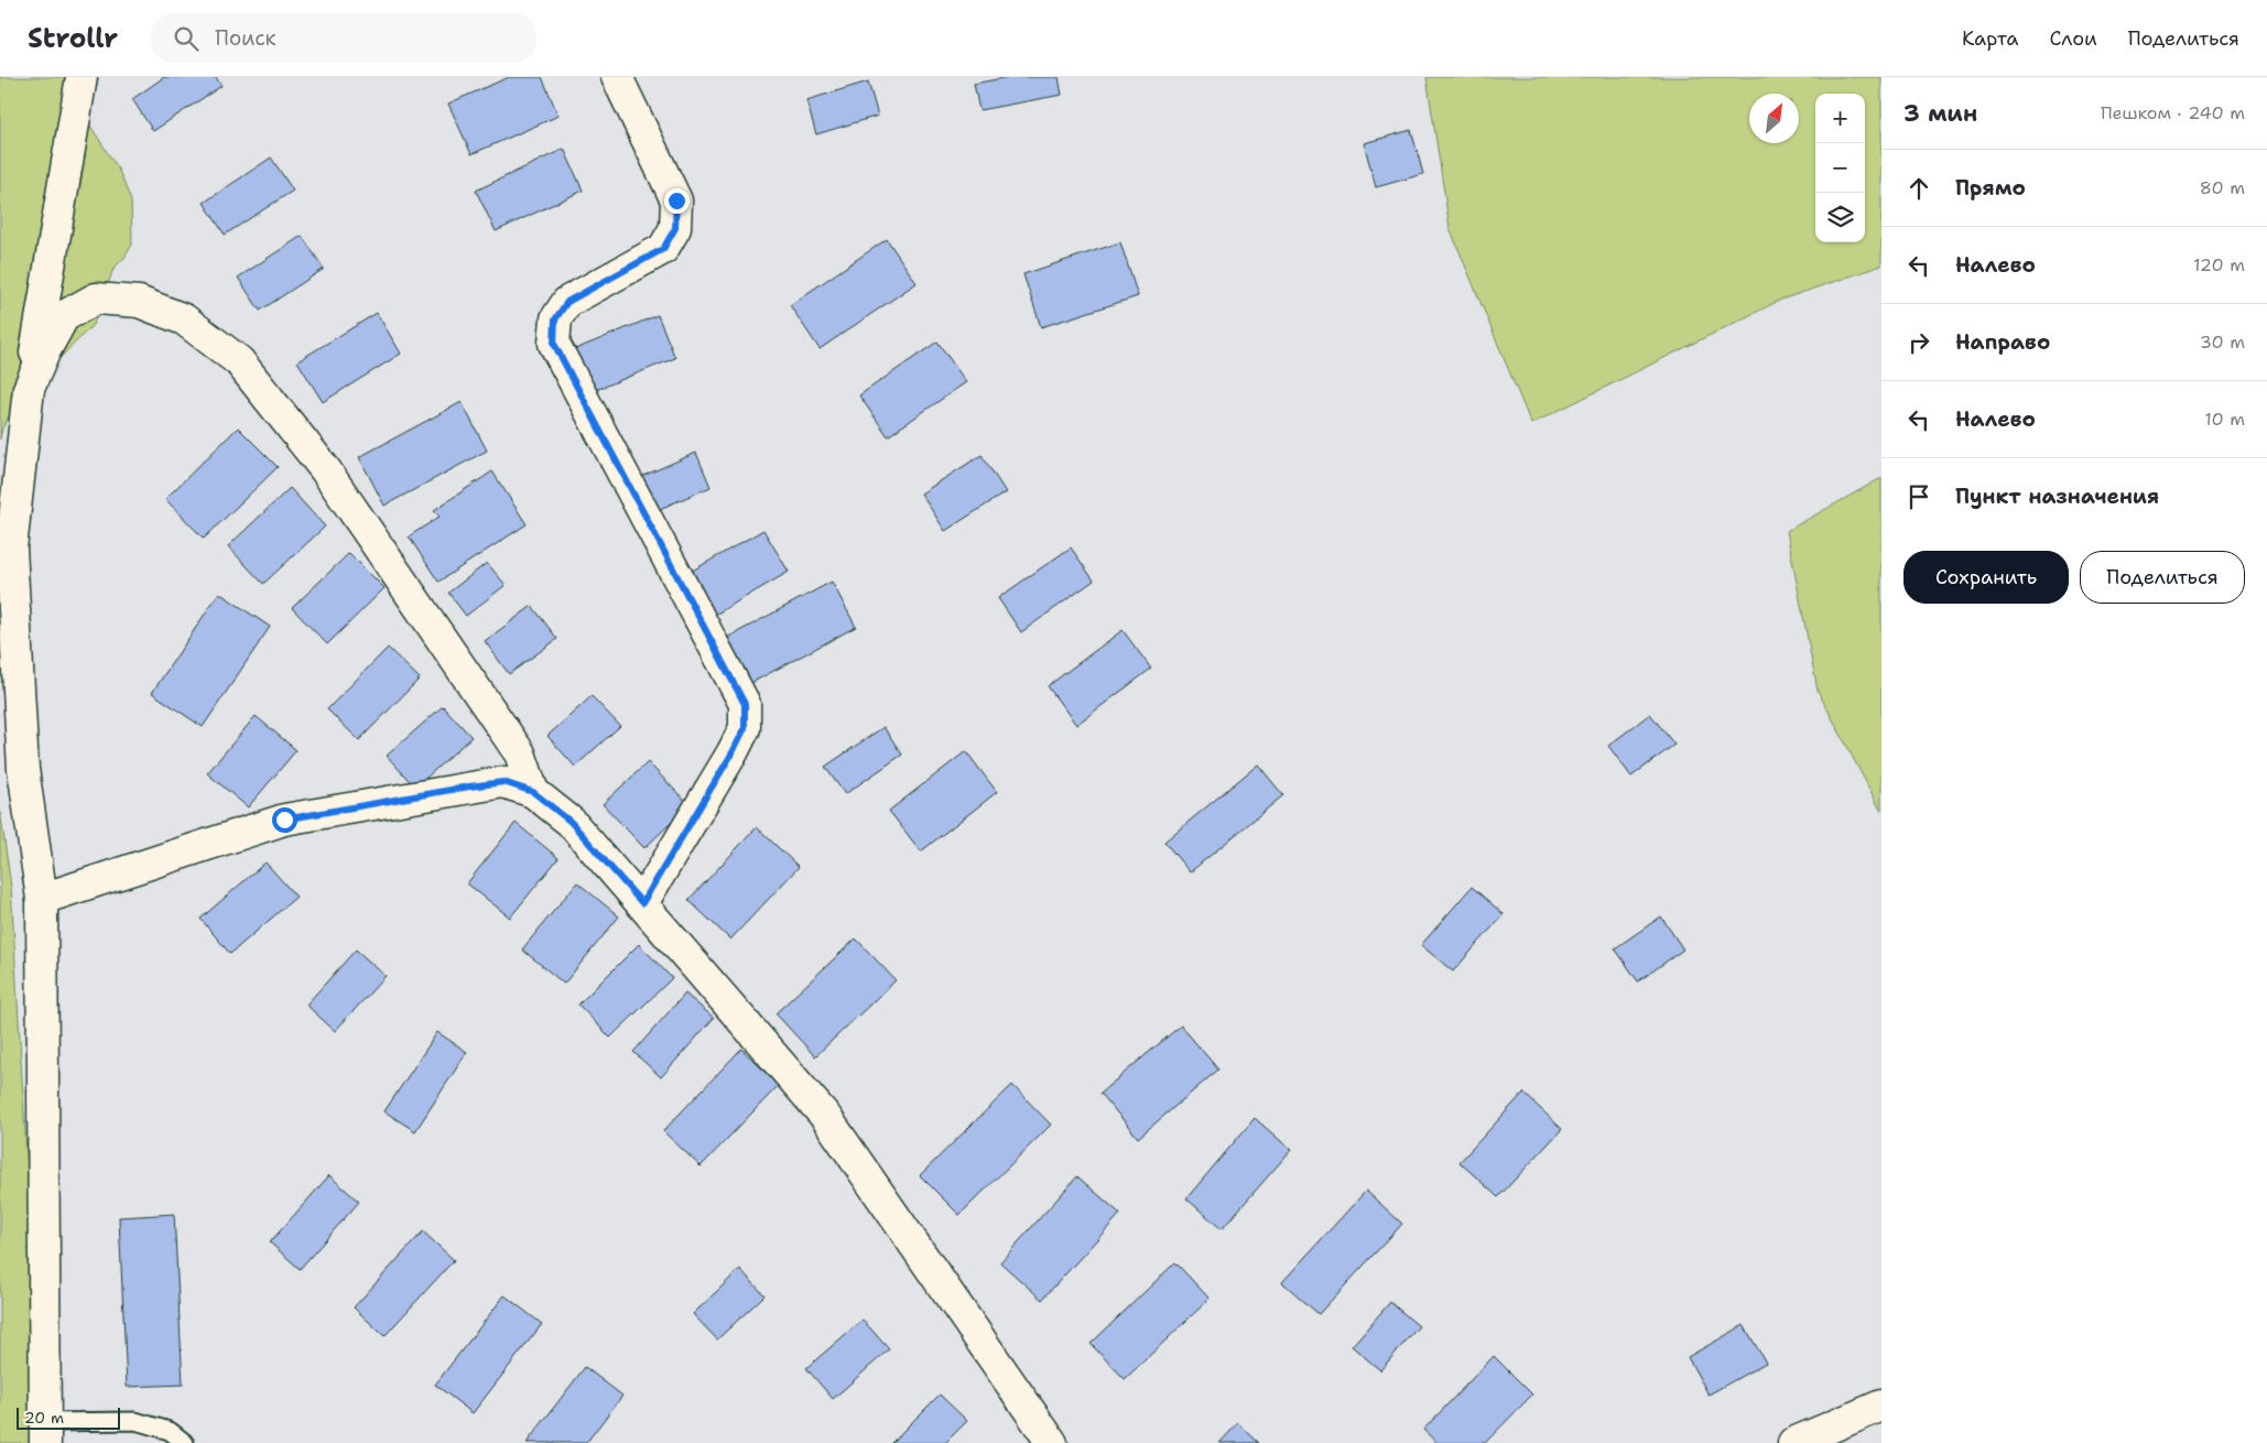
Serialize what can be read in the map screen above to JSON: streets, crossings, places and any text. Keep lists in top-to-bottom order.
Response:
{
  "scale_bar": "20 m",
  "north": "top right",
  "page": {
    "header": "Strollr",
    "search": "Поиск",
    "nav": ["Карта", "Слои", "Поделиться"],
    "heading": ["3 мин", "Пешком · 240 m"],
    "map_buttons": ["+", "−"],
    "list": [
      ["Прямо", "80 m"],
      ["Налево", "120 m"],
      ["Направо", "30 m"],
      ["Налево", "10 m"],
      "Пункт назначения"
    ],
    "buttons": ["Сохранить", "Поделиться"],
    "scale": "20 m"
  }
}
